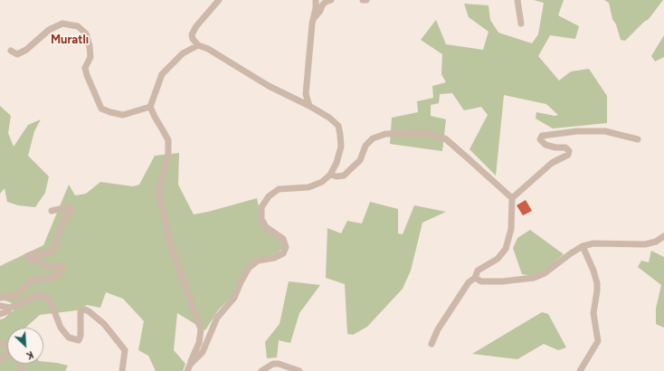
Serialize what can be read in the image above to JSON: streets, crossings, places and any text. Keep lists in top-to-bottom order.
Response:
{
  "districts": ["Muratlı"],
  "north": "bottom right"
}
